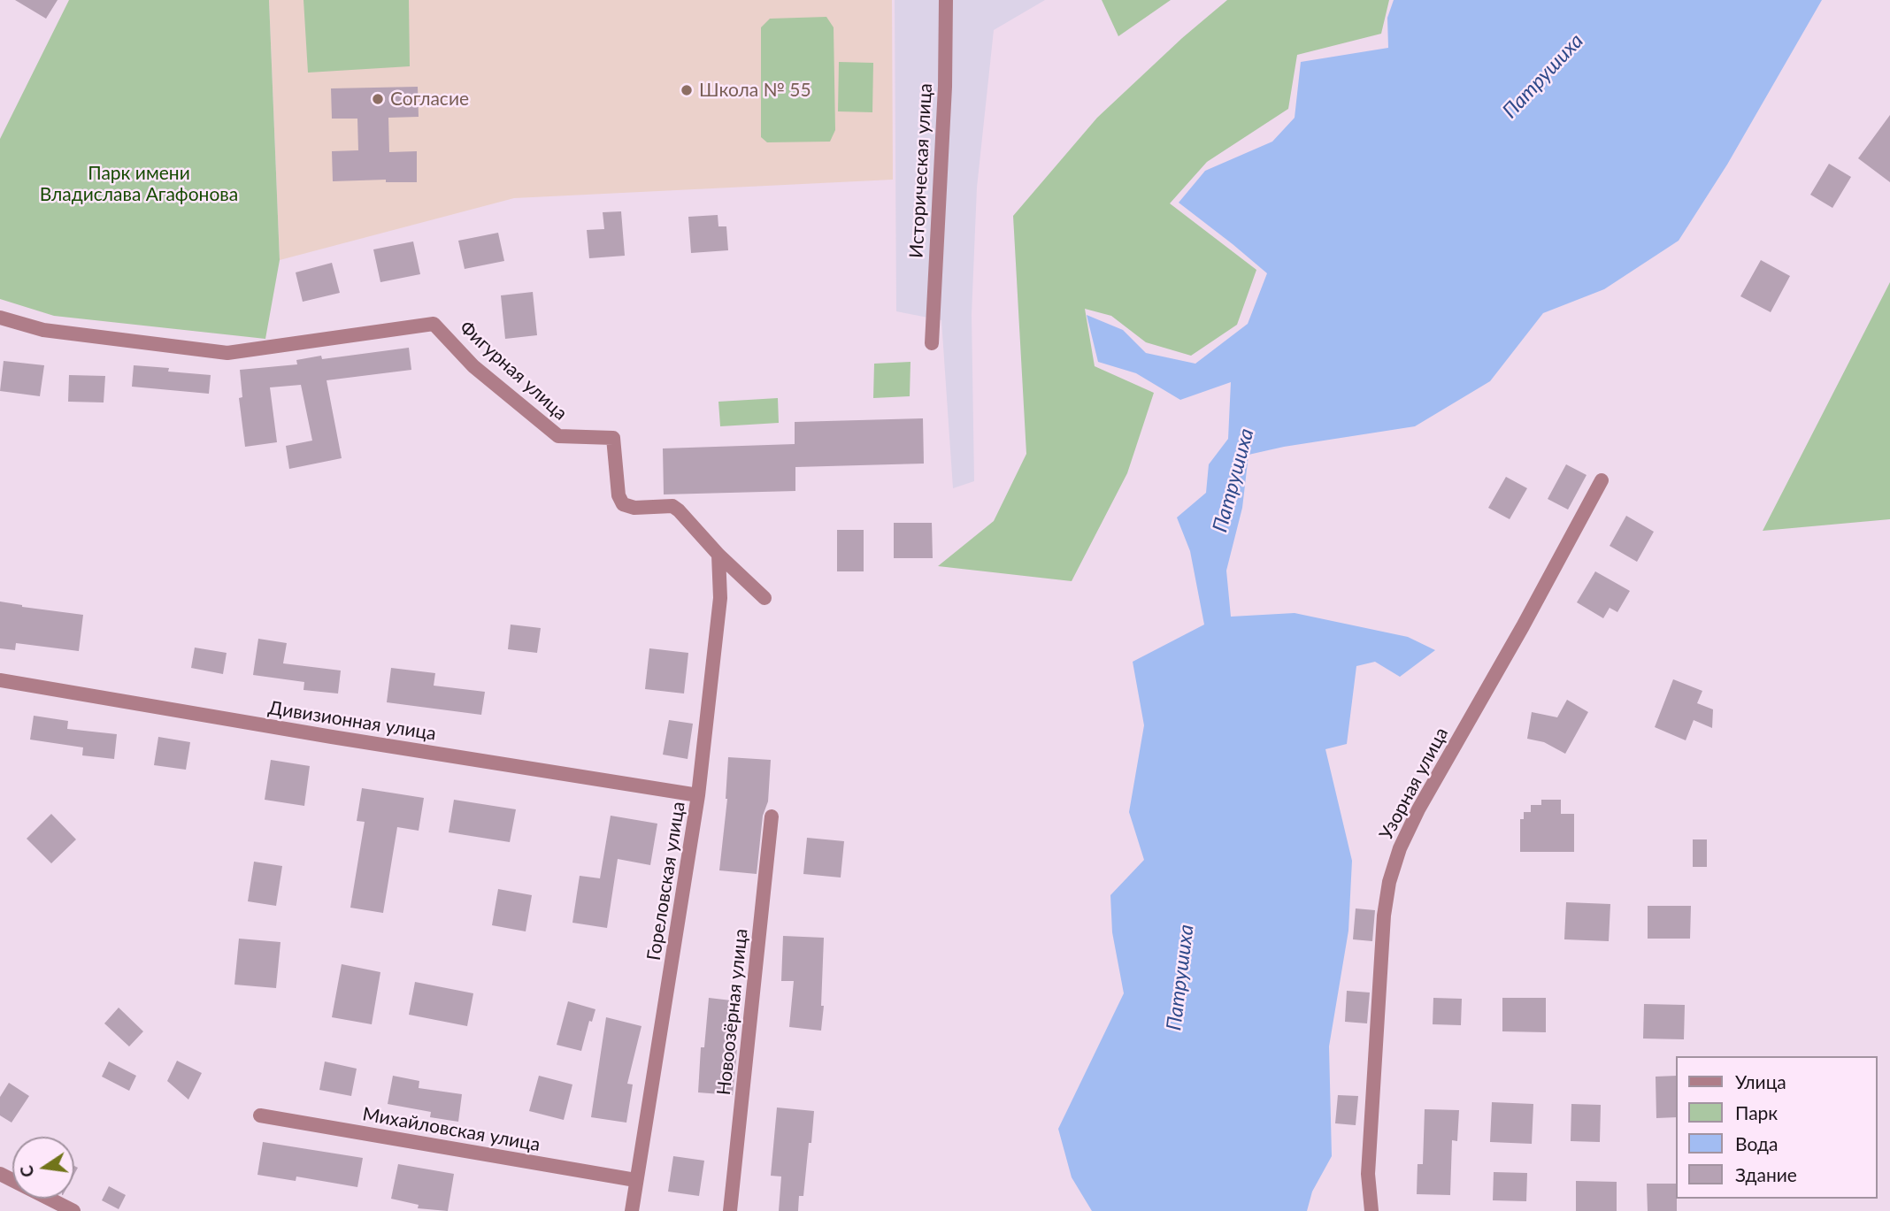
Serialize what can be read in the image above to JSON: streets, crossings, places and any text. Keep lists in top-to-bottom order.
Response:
{
  "streets": {
    "street": [
      "Историческая улица",
      "Фигурная улица",
      "Дивизионная улица",
      "Узорная улица",
      "Гореловская улица",
      "Новоозёрная улица",
      "Михайловская улица"
    ]
  },
  "crossings": [
    ["Фигурная улица", "Гореловская улица"],
    ["Дивизионная улица", "Гореловская улица"],
    ["Гореловская улица", "Михайловская улица"]
  ],
  "water": ["Патрушиха"],
  "parks": ["Парк имени Владислава Агафонова"],
  "places": ["Школа № 55", "Согласие"],
  "legend": [
    "Улица",
    "Парк",
    "Вода",
    "Здание"
  ],
  "north": "left"
}
